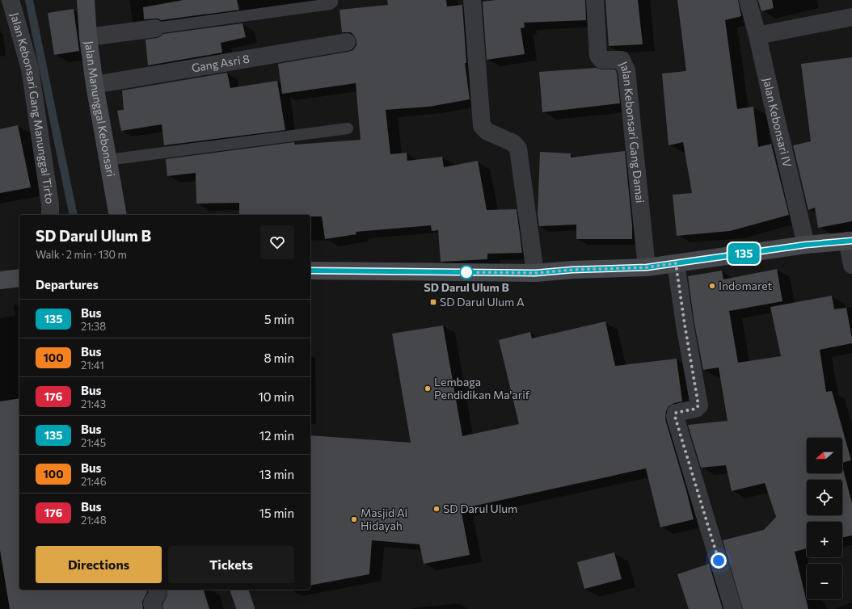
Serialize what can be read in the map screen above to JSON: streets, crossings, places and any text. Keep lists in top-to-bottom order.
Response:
{
  "streets": {
    "street": [
      "Gang Asri 8",
      "Jalan Kebonsari Gang Manunggal Tirto",
      "Jalan Manunggal Kebonsari",
      "Jalan Kebonsari IV",
      "Jalan Kebonsari Gang Damai"
    ]
  },
  "crossings": [
    ["Gang Asri 8", "Jalan Manunggal Kebonsari"]
  ],
  "places": {
    "other": [
      "SD Darul Ulum B",
      "Indomaret",
      "Lembaga Pendidikan Ma'arif",
      "SD Darul Ulum",
      "Masjid Al Hidayah"
    ],
    "transit": ["SD Darul Ulum A"]
  },
  "lines": ["bus line 135"],
  "north": "left",
  "page": {
    "on_map": "135",
    "heading": [
      ["SD Darul Ulum B", "Walk · 2 min · 130 m"],
      "Departures"
    ],
    "list": [
      {
        "mark": "135",
        "name": "Bus",
        "note": "21:38",
        "value": "5 min"
      },
      {
        "mark": "100",
        "name": "Bus",
        "note": "21:41",
        "value": "8 min"
      },
      {
        "mark": "176",
        "name": "Bus",
        "note": "21:43",
        "value": "10 min"
      },
      {
        "mark": "135",
        "name": "Bus",
        "note": "21:45",
        "value": "12 min"
      },
      {
        "mark": "100",
        "name": "Bus",
        "note": "21:46",
        "value": "13 min"
      },
      {
        "mark": "176",
        "name": "Bus",
        "note": "21:48",
        "value": "15 min"
      }
    ],
    "map_buttons": ["+", "−"],
    "buttons": ["Directions", "Tickets"]
  }
}
